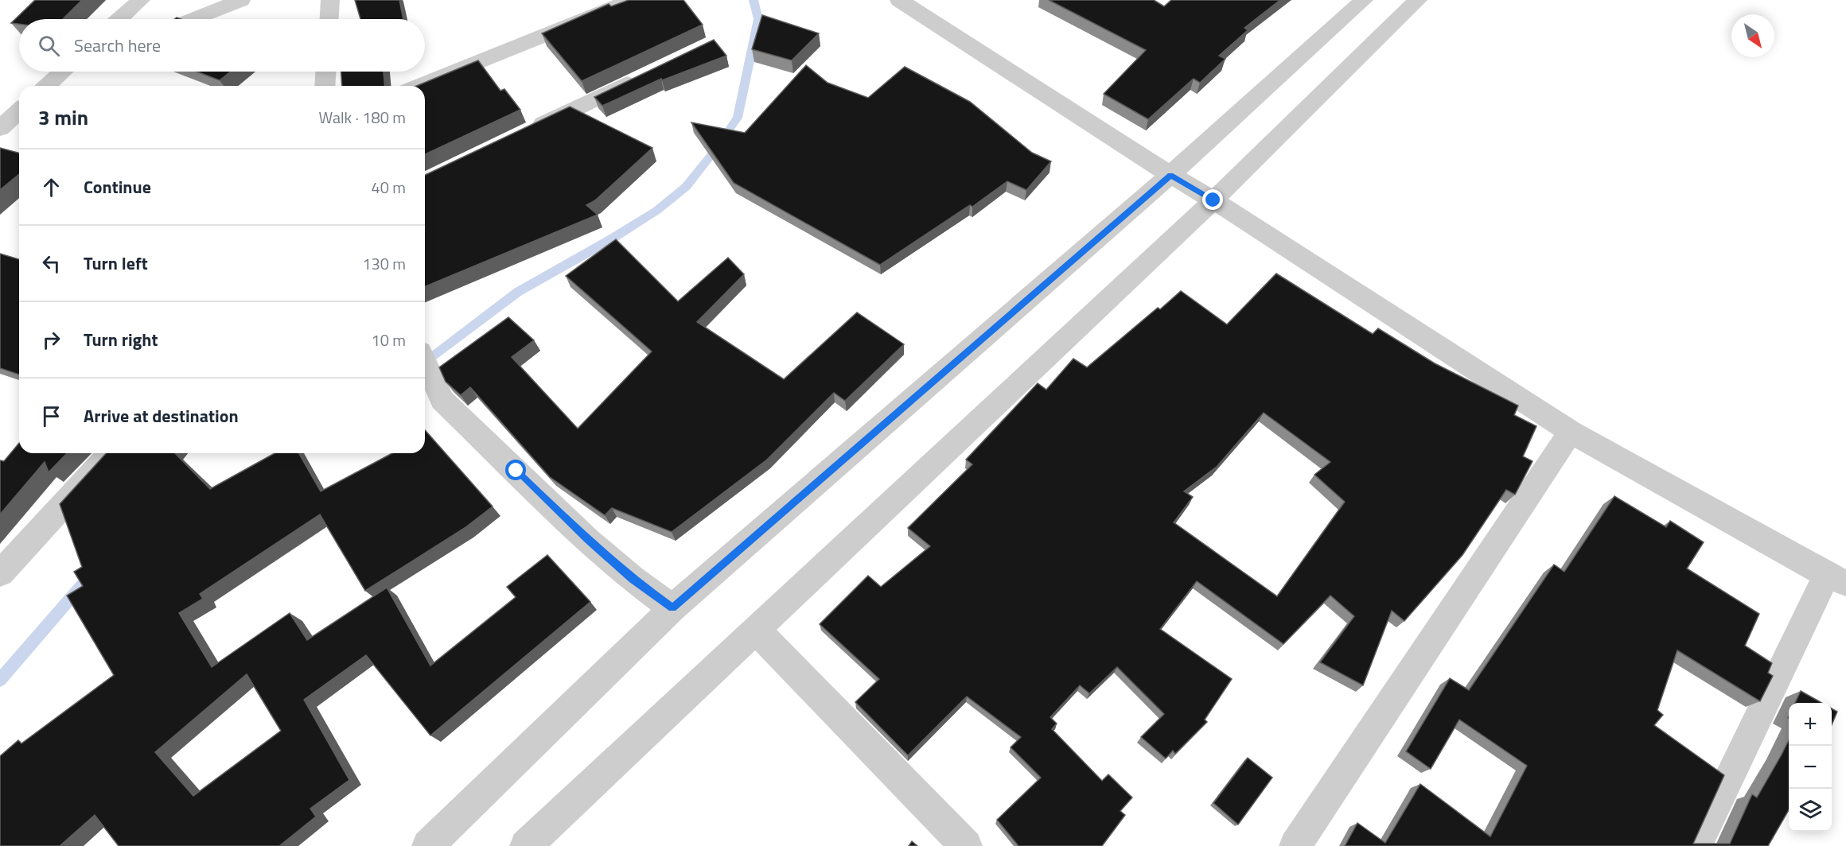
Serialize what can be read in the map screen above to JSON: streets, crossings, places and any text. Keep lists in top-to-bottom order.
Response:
{
  "north": "bottom right",
  "page": {
    "search": "Search here",
    "heading": ["3 min", "Walk · 180 m"],
    "list": [
      ["Continue", "40 m"],
      ["Turn left", "130 m"],
      ["Turn right", "10 m"],
      "Arrive at destination"
    ],
    "map_buttons": ["+", "−"]
  }
}
